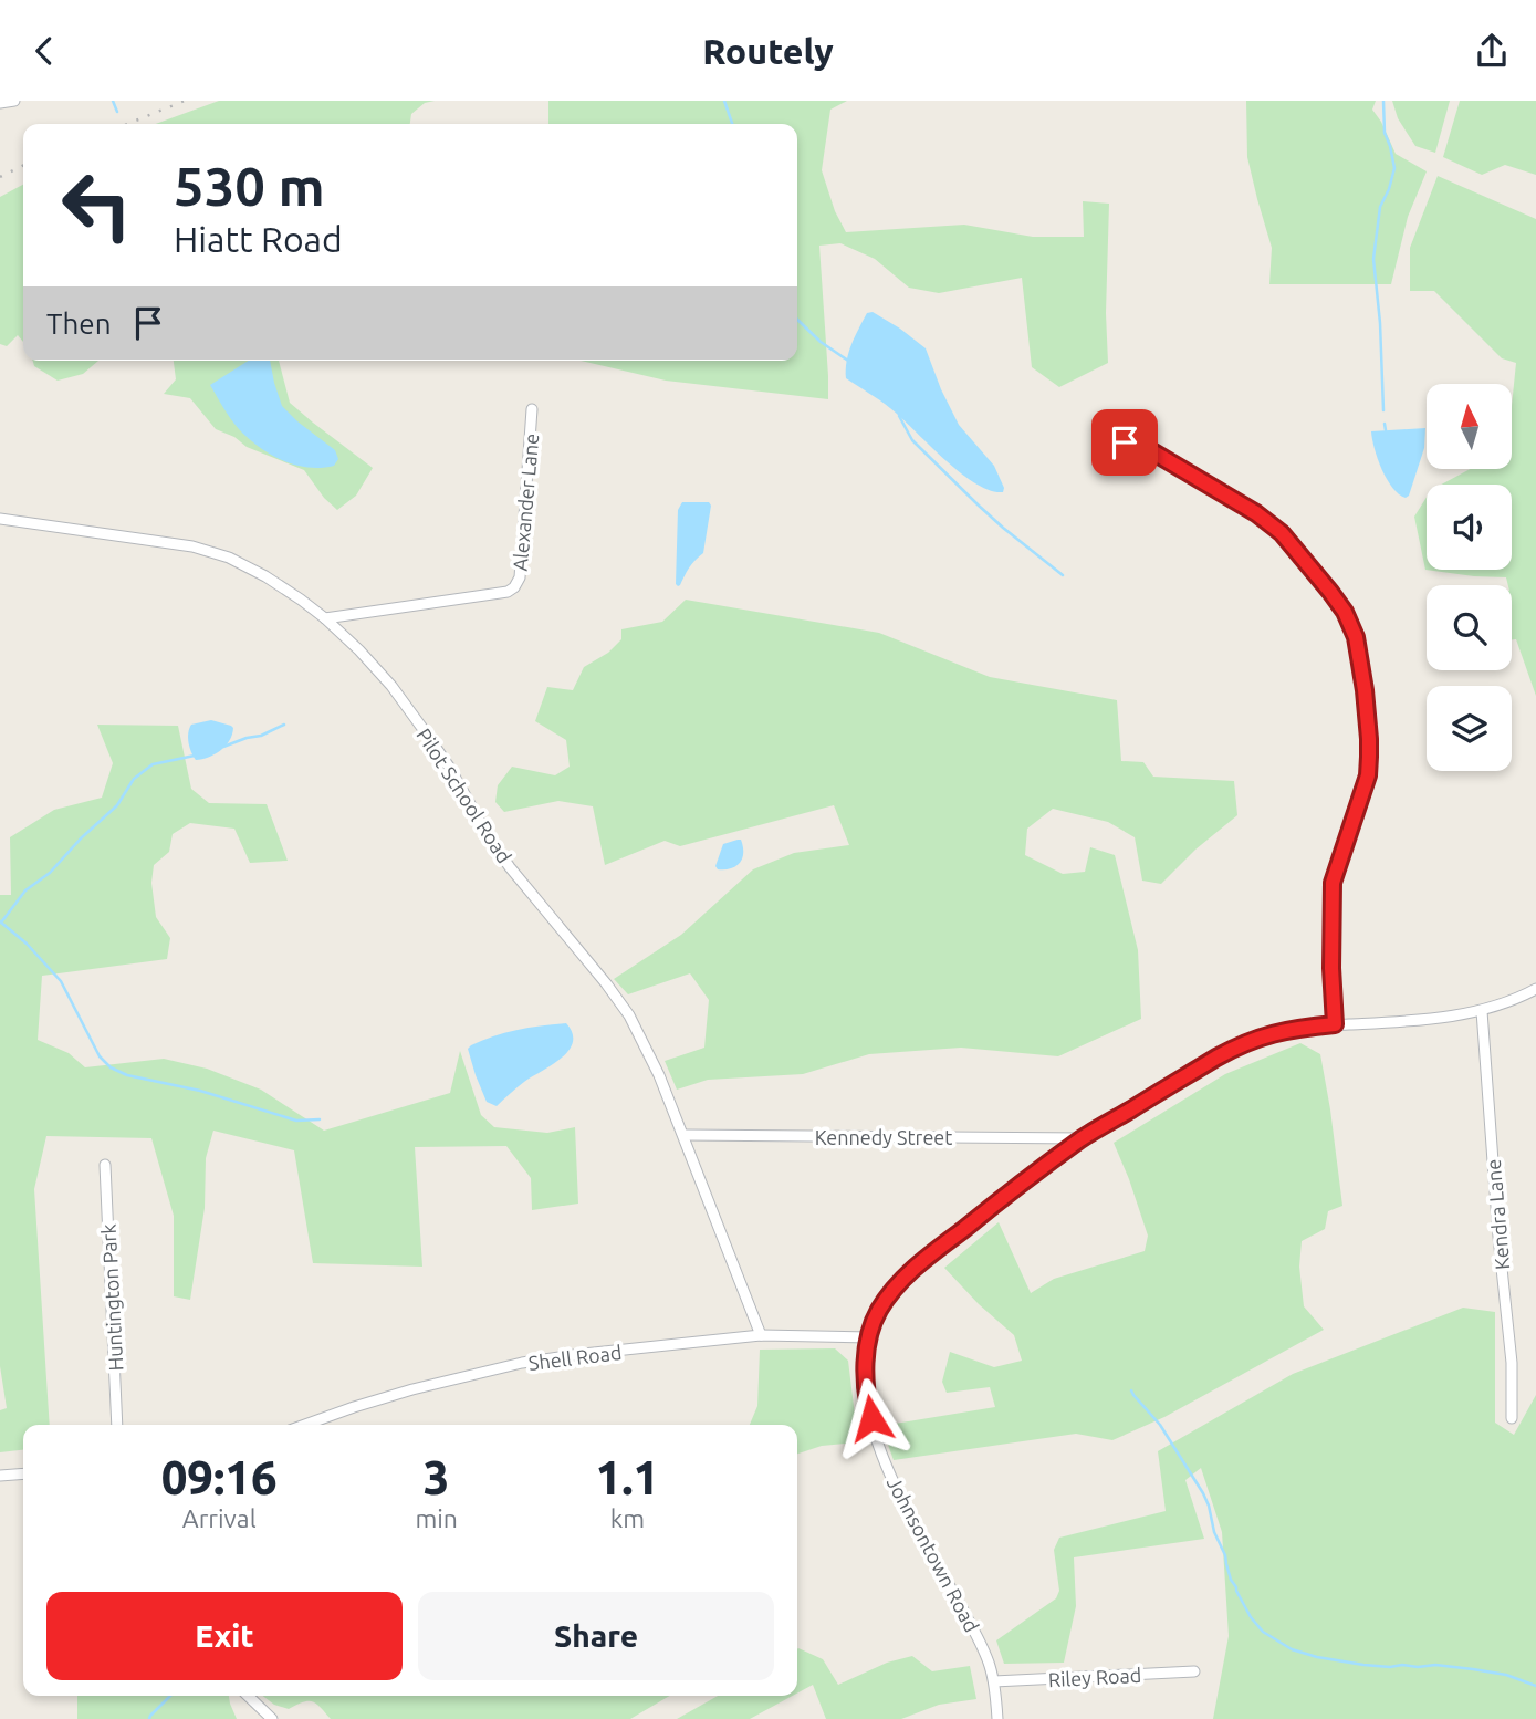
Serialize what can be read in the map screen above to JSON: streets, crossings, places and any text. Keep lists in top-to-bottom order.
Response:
{
  "streets": {
    "street": [
      "Alexander Lane",
      "Pilot School Road",
      "Kennedy Street",
      "Kendra Lane",
      "Huntington Park",
      "Shell Road",
      "Johnsontown Road",
      "Riley Road"
    ]
  },
  "crossings": [
    ["Alexander Lane", "Pilot School Road"],
    ["Pilot School Road", "Kennedy Street"],
    ["Pilot School Road", "Shell Road"],
    ["Kennedy Street", "Johnsontown Road"],
    ["Kendra Lane", "Johnsontown Road"],
    ["Shell Road", "Johnsontown Road"],
    ["Johnsontown Road", "Riley Road"]
  ],
  "north": "top",
  "page": {
    "header": "Routely",
    "turn": ["530 m", "Hiatt Road"],
    "then": "Then",
    "eta": [
      "09:16",
      "Arrival",
      "3",
      "min",
      "1.1",
      "km"
    ],
    "buttons": ["Exit", "Share"]
  }
}
